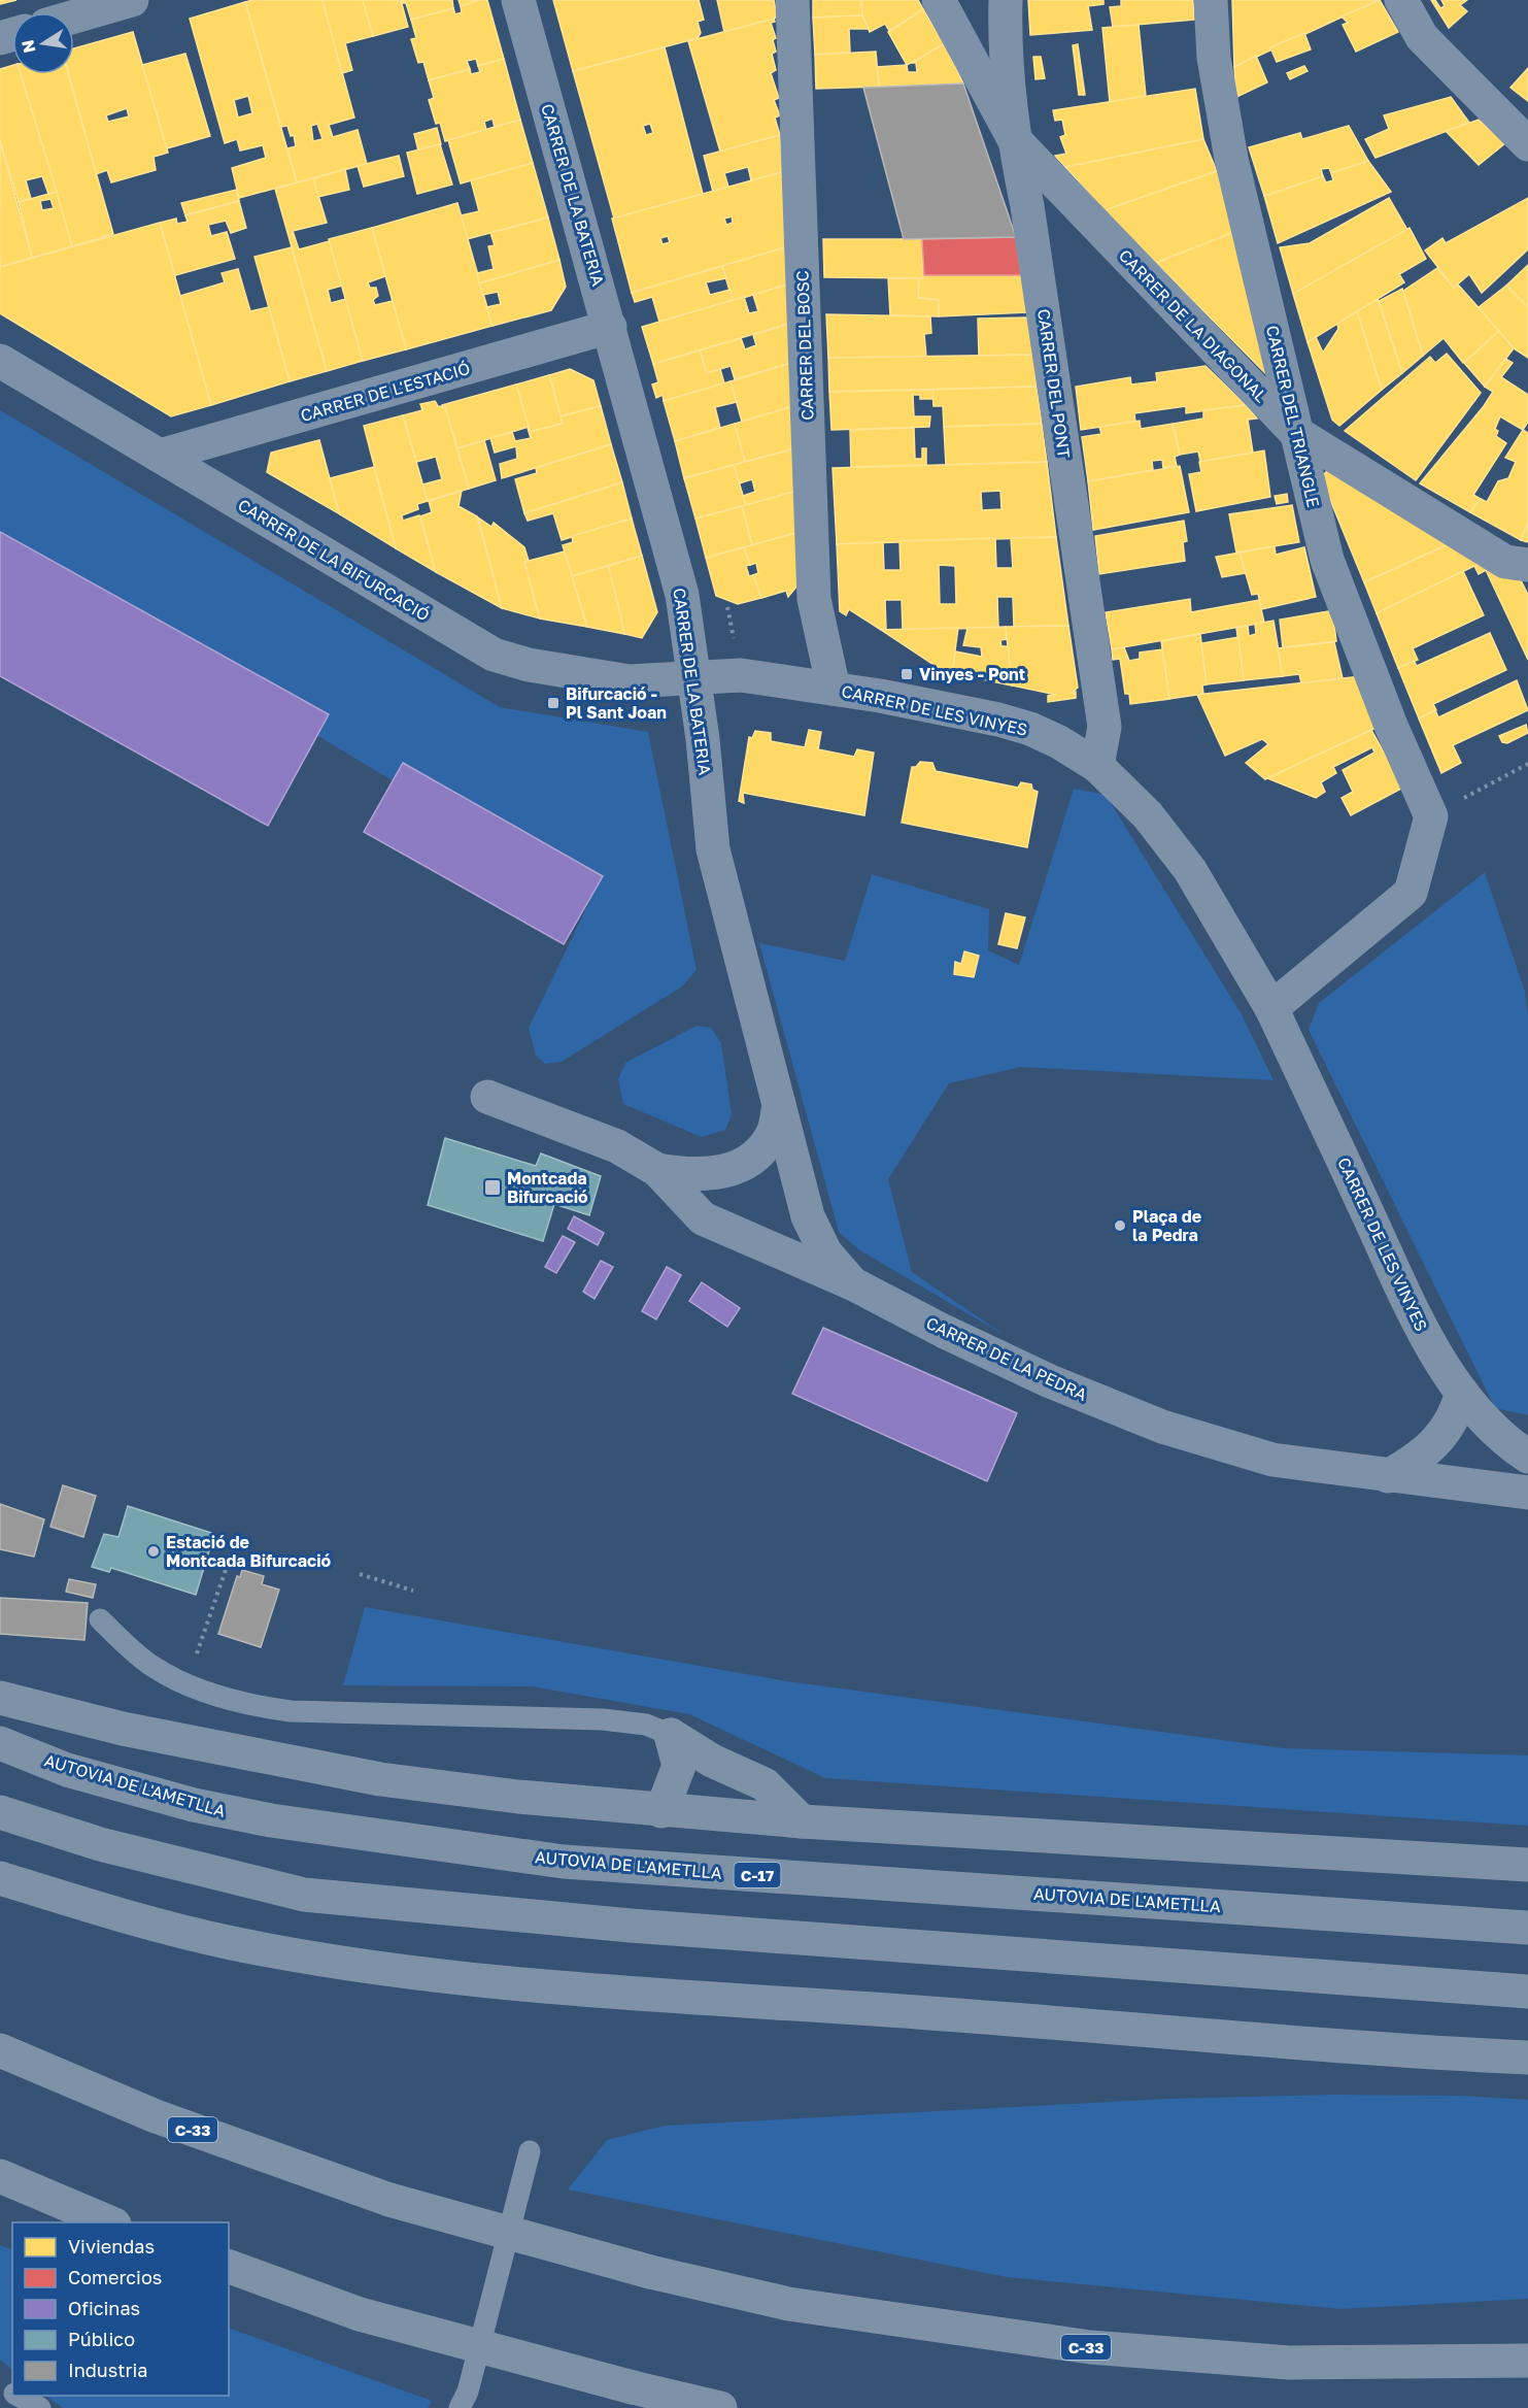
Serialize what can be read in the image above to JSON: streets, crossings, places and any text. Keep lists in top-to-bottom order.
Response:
{
  "streets": {
    "highway": ["AUTOVIA DE L'AMETLLA", "C-17", "C-33"],
    "street": [
      "CARRER DE LA BATERIA",
      "CARRER DE LA DIAGONAL",
      "CARRER DEL BOSC",
      "CARRER DEL PONT",
      "CARRER DE L'ESTACIÓ",
      "CARRER DEL TRIANGLE",
      "CARRER DE LA BIFURCACIÓ",
      "CARRER DE LES VINYES",
      "CARRER DE LA PEDRA"
    ]
  },
  "crossings": [
    ["CARRER DE LA BATERIA", "CARRER DE L'ESTACIÓ"],
    ["CARRER DE LA BATERIA", "CARRER DE LA BIFURCACIÓ"],
    ["CARRER DE LA BATERIA", "CARRER DE LA PEDRA"],
    ["CARRER DE LA DIAGONAL", "CARRER DEL PONT"],
    ["CARRER DE LA DIAGONAL", "CARRER DEL TRIANGLE"],
    ["CARRER DEL BOSC", "CARRER DE LA BIFURCACIÓ"],
    ["CARRER DEL BOSC", "CARRER DE LES VINYES"],
    ["CARRER DEL PONT", "CARRER DE LES VINYES"],
    ["CARRER DE L'ESTACIÓ", "CARRER DE LA BIFURCACIÓ"],
    ["CARRER DE LA BIFURCACIÓ", "CARRER DE LES VINYES"]
  ],
  "places": {
    "transit": ["Vinyes - Pont", "Bifurcació - Pl Sant Joan", "Montcada Bifurcació"],
    "other": ["Plaça de la Pedra", "Estació de Montcada Bifurcació"]
  },
  "legend": [
    "Viviendas",
    "Comercios",
    "Oficinas",
    "Público",
    "Industria"
  ],
  "north": "left"
}
